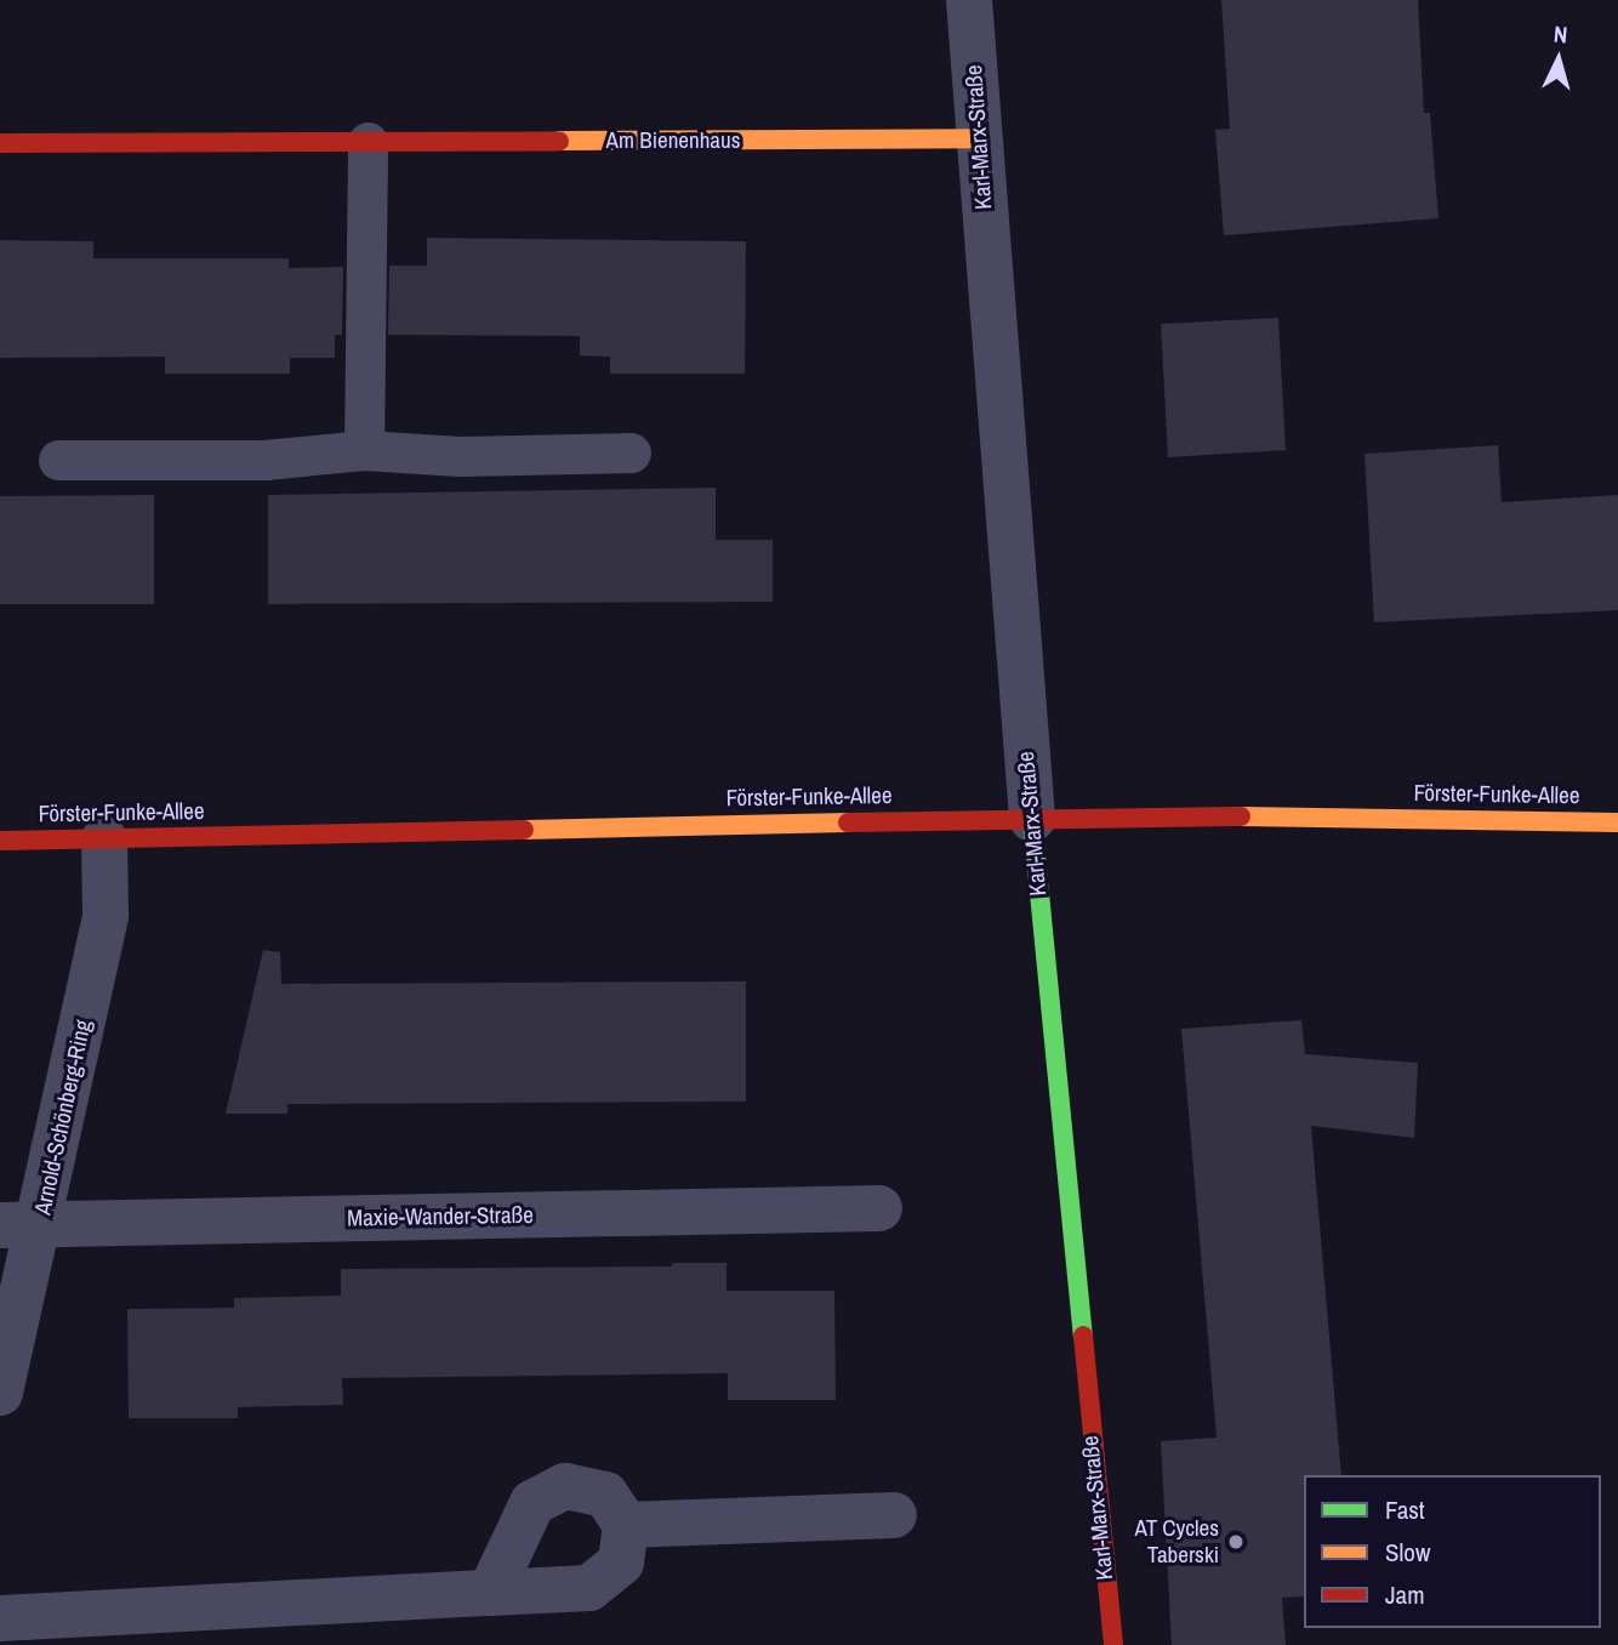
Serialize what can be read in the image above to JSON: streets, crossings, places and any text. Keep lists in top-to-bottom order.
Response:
{
  "streets": {
    "street": [
      "Karl-Marx-Straße",
      "Am Bienenhaus",
      "Förster-Funke-Allee",
      "Arnold-Schönberg-Ring",
      "Maxie-Wander-Straße"
    ]
  },
  "crossings": [
    ["Karl-Marx-Straße", "Am Bienenhaus"],
    ["Karl-Marx-Straße", "Förster-Funke-Allee"],
    ["Förster-Funke-Allee", "Arnold-Schönberg-Ring"],
    ["Arnold-Schönberg-Ring", "Maxie-Wander-Straße"]
  ],
  "places": ["AT Cycles Taberski"],
  "legend": ["Fast", "Slow", "Jam"],
  "north": "top"
}
